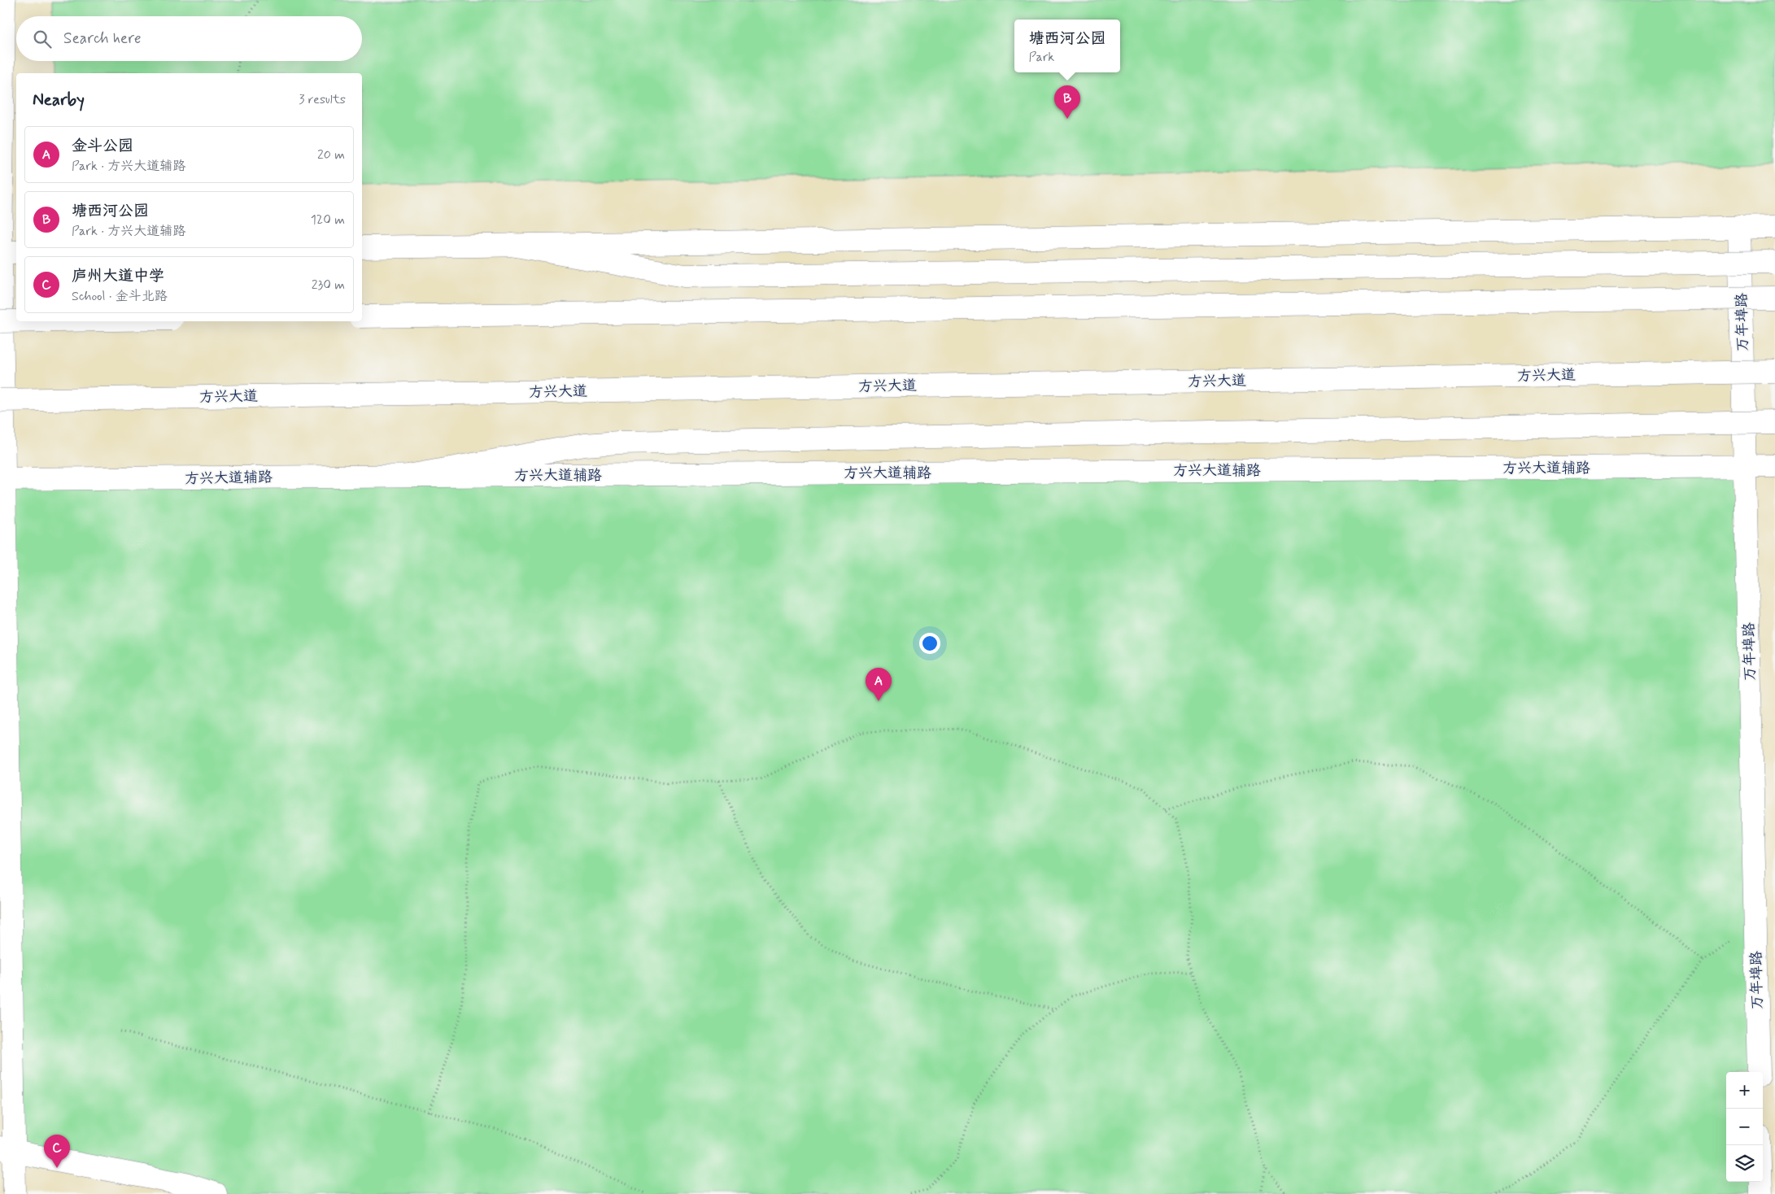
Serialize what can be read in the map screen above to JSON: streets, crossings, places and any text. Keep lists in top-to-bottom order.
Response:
{
  "streets": {
    "main road": ["万年埠路", "方兴大道", "方兴大道辅路"]
  },
  "crossings": [
    ["万年埠路", "方兴大道辅路"]
  ],
  "page": {
    "search": "Search here",
    "popup": ["塘西河公园", "Park"],
    "heading": ["Nearby", "3 results"],
    "pins": ["B", "A", "C"],
    "list": [
      {
        "mark": "A",
        "name": "金斗公园",
        "note": "Park · 方兴大道辅路",
        "value": "20 m"
      },
      {
        "mark": "B",
        "name": "塘西河公园",
        "note": "Park · 方兴大道辅路",
        "value": "120 m"
      },
      {
        "mark": "C",
        "name": "庐州大道中学",
        "note": "School · 金斗北路",
        "value": "230 m"
      }
    ],
    "map_buttons": ["+", "−"]
  }
}
